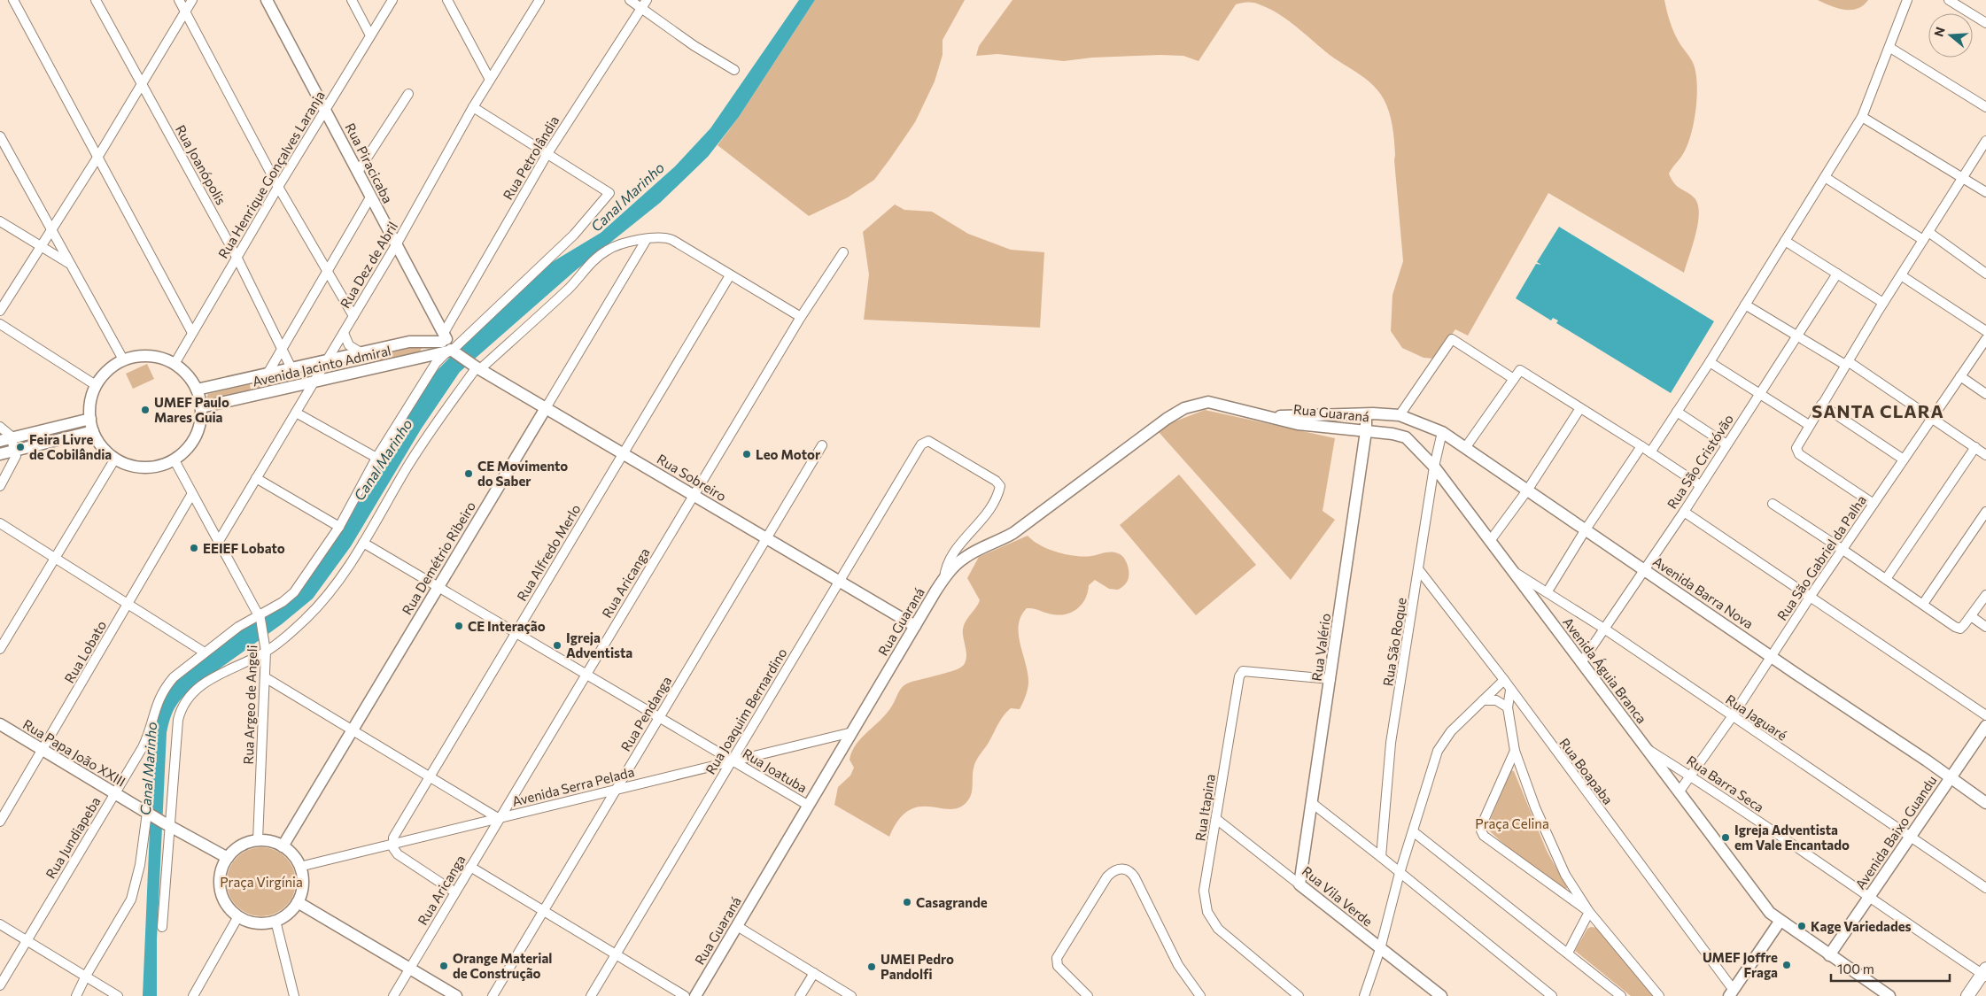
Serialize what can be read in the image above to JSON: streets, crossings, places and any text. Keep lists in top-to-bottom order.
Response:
{
  "streets": {
    "street": [
      "Rua Petrolândia",
      "Rua Piracicaba",
      "Rua Joanópolis",
      "Rua Henrique Gonçalves Laranja",
      "Rua Dez de Abril",
      "Avenida Jacinto Admiral",
      "Rua Guaraná",
      "Rua São Cristóvão",
      "Rua Sobreiro",
      "Rua Alfredo Merlo",
      "Rua Demétrio Ribeiro",
      "Rua São Gabriel da Palha",
      "Rua Aricanga",
      "Avenida Barra Nova",
      "Rua São Roque",
      "Rua Valério",
      "Rua Lobato",
      "Avenida Águia Branca",
      "Rua Argeo de Angeli",
      "Rua Joaquim Bernardino",
      "Rua Pendanga",
      "Rua Jaguaré",
      "Rua Papa João XXIII",
      "Rua Joatuba",
      "Rua Boapaba",
      "Rua Barra Seca",
      "Avenida Serra Pelada",
      "Rua Itapina",
      "Avenida Baixo Guandu",
      "Rua Jundiapeba",
      "Rua Vila Verde"
    ]
  },
  "crossings": [
    ["Rua Petrolândia", "Rua Piracicaba"],
    ["Rua Petrolândia", "Avenida Jacinto Admiral"],
    ["Rua Petrolândia", "Rua Sobreiro"],
    ["Rua Piracicaba", "Rua Henrique Gonçalves Laranja"],
    ["Rua Piracicaba", "Rua Dez de Abril"],
    ["Rua Piracicaba", "Avenida Jacinto Admiral"],
    ["Rua Piracicaba", "Rua Sobreiro"],
    ["Rua Joanópolis", "Rua Henrique Gonçalves Laranja"],
    ["Rua Joanópolis", "Avenida Jacinto Admiral"],
    ["Rua Henrique Gonçalves Laranja", "Avenida Jacinto Admiral"],
    ["Rua Henrique Gonçalves Laranja", "Rua Argeo de Angeli"],
    ["Rua Dez de Abril", "Avenida Jacinto Admiral"],
    ["Rua Dez de Abril", "Rua Argeo de Angeli"],
    ["Avenida Jacinto Admiral", "Rua Sobreiro"],
    ["Avenida Jacinto Admiral", "Rua Argeo de Angeli"],
    ["Avenida Jacinto Admiral", "Rua Jundiapeba"],
    ["Rua Guaraná", "Rua Sobreiro"],
    ["Rua Guaraná", "Avenida Barra Nova"],
    ["Rua Guaraná", "Rua Valério"],
    ["Rua Guaraná", "Avenida Águia Branca"],
    ["Rua Guaraná", "Rua Joaquim Bernardino"],
    ["Rua Guaraná", "Rua Joatuba"],
    ["Rua Guaraná", "Avenida Serra Pelada"],
    ["Rua São Cristóvão", "Avenida Barra Nova"],
    ["Rua São Cristóvão", "Avenida Águia Branca"],
    ["Rua São Cristóvão", "Rua Jaguaré"],
    ["Rua Sobreiro", "Rua Alfredo Merlo"],
    ["Rua Sobreiro", "Rua Demétrio Ribeiro"],
    ["Rua Sobreiro", "Rua Aricanga"],
    ["Rua Sobreiro", "Rua Joaquim Bernardino"],
    ["Rua Sobreiro", "Rua Pendanga"],
    ["Rua Alfredo Merlo", "Rua Joatuba"],
    ["Rua Alfredo Merlo", "Avenida Serra Pelada"],
    ["Rua Demétrio Ribeiro", "Rua Argeo de Angeli"],
    ["Rua Demétrio Ribeiro", "Rua Papa João XXIII"],
    ["Rua Demétrio Ribeiro", "Rua Joatuba"],
    ["Rua Demétrio Ribeiro", "Avenida Serra Pelada"],
    ["Rua São Gabriel da Palha", "Avenida Barra Nova"],
    ["Rua São Gabriel da Palha", "Avenida Águia Branca"],
    ["Rua São Gabriel da Palha", "Rua Jaguaré"],
    ["Rua São Gabriel da Palha", "Rua Barra Seca"],
    ["Rua Aricanga", "Rua Joatuba"],
    ["Rua Aricanga", "Avenida Serra Pelada"],
    ["Avenida Barra Nova", "Rua São Roque"],
    ["Avenida Barra Nova", "Avenida Baixo Guandu"],
    ["Rua São Roque", "Avenida Águia Branca"],
    ["Rua São Roque", "Rua Boapaba"],
    ["Rua Valério", "Rua Itapina"],
    ["Rua Valério", "Rua Vila Verde"],
    ["Rua Lobato", "Rua Argeo de Angeli"],
    ["Rua Lobato", "Rua Papa João XXIII"],
    ["Avenida Águia Branca", "Rua Jaguaré"],
    ["Avenida Águia Branca", "Rua Barra Seca"],
    ["Avenida Águia Branca", "Avenida Baixo Guandu"],
    ["Rua Argeo de Angeli", "Rua Papa João XXIII"],
    ["Rua Argeo de Angeli", "Avenida Serra Pelada"],
    ["Rua Argeo de Angeli", "Rua Jundiapeba"],
    ["Rua Joaquim Bernardino", "Rua Joatuba"],
    ["Rua Joaquim Bernardino", "Avenida Serra Pelada"],
    ["Rua Pendanga", "Rua Joatuba"],
    ["Rua Pendanga", "Avenida Serra Pelada"],
    ["Rua Jaguaré", "Avenida Baixo Guandu"],
    ["Rua Papa João XXIII", "Avenida Serra Pelada"],
    ["Rua Papa João XXIII", "Rua Jundiapeba"],
    ["Rua Joatuba", "Avenida Serra Pelada"],
    ["Rua Barra Seca", "Avenida Baixo Guandu"],
    ["Rua Itapina", "Rua Vila Verde"]
  ],
  "districts": ["SANTA CLARA"],
  "water": ["Canal Marinho"],
  "parks": ["Praça Celina", "Praça Virgínia"],
  "places": [
    "UMEF Paulo Mares Guia",
    "Feira Livre de Cobilândia",
    "Leo Motor",
    "CE Movimento do Saber",
    "EEIEF Lobato",
    "CE Interação",
    "Igreja Adventista",
    "Igreja Adventista em Vale Encantado",
    "Casagrande",
    "Kage Variedades",
    "UMEF Joffre Fraga",
    "Orange Material de Construção",
    "UMEI Pedro Pandolfi"
  ],
  "scale_bar": "100 m",
  "north": "left"
}
